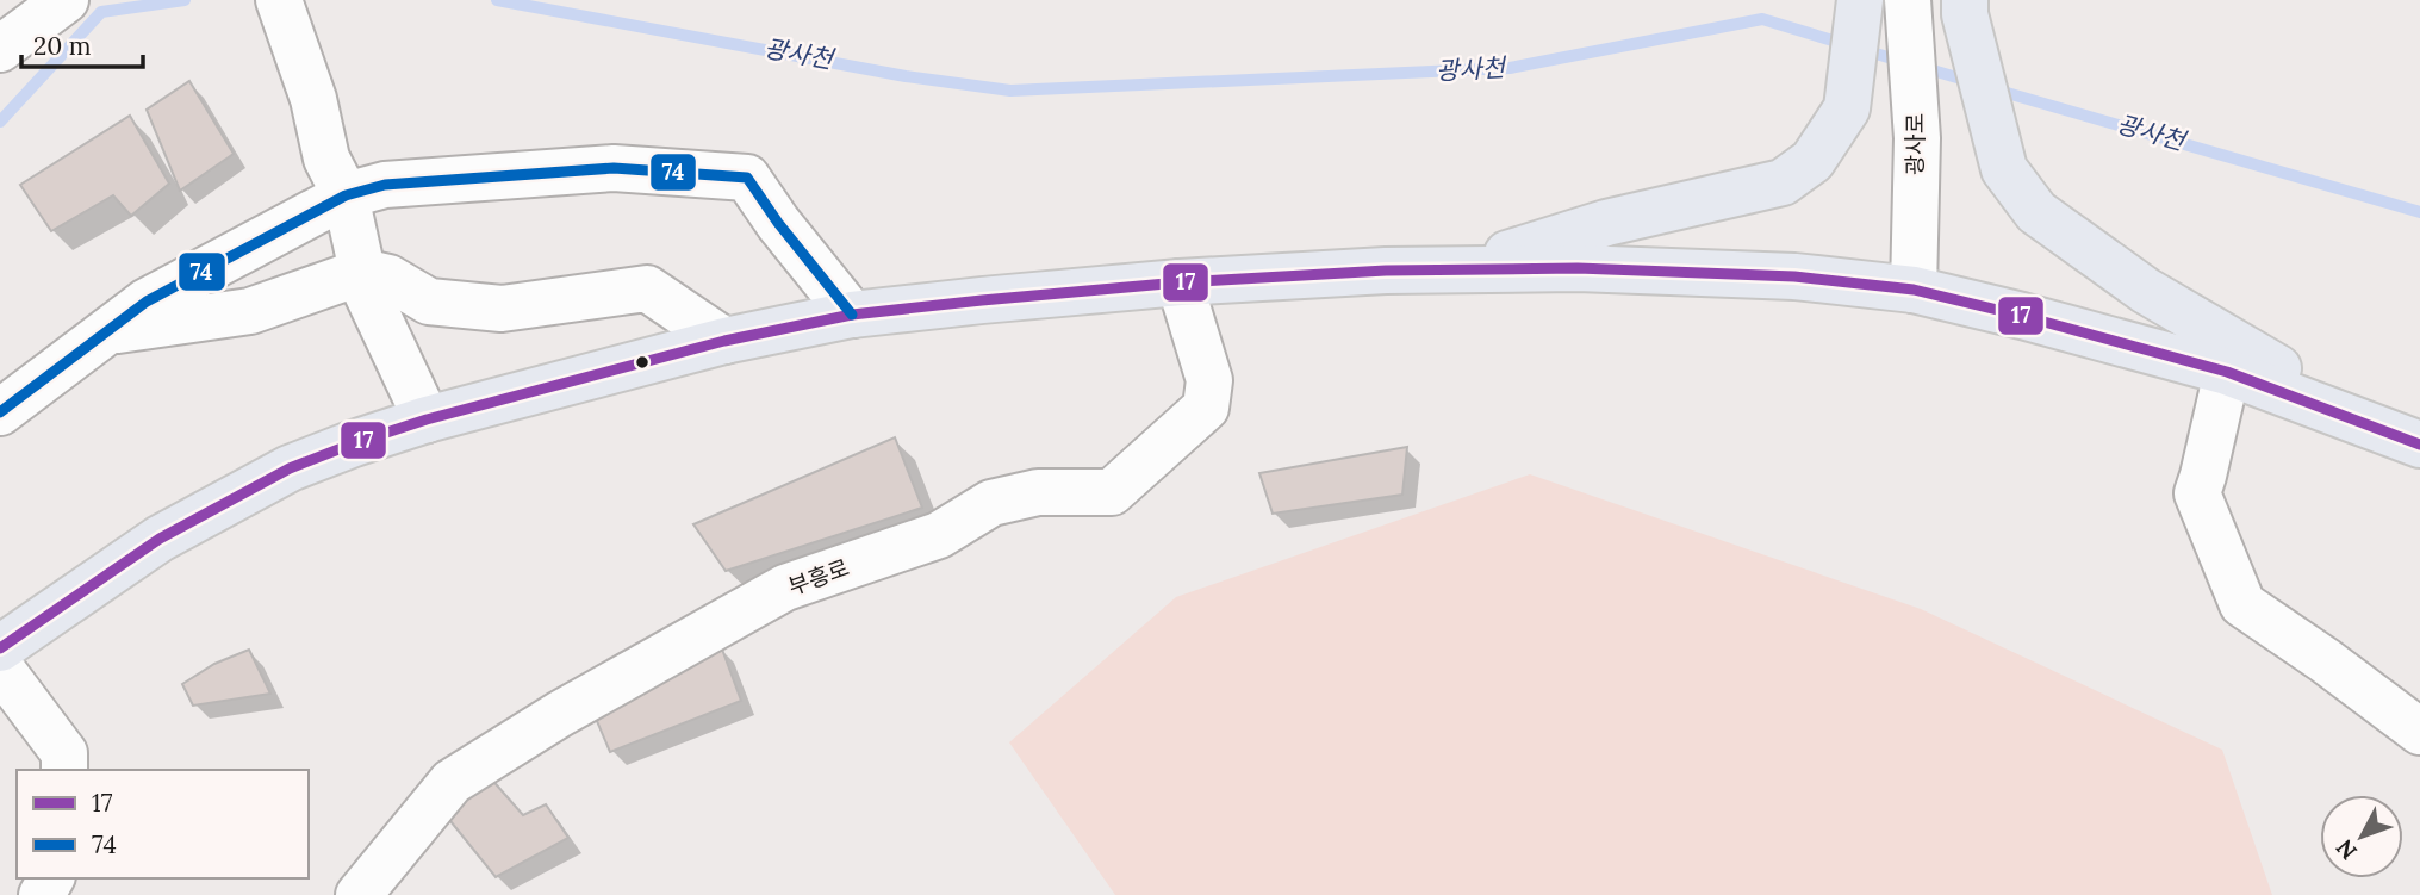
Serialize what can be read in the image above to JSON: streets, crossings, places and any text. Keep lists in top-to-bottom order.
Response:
{
  "streets": {
    "street": ["광사로", "부흥로"]
  },
  "water": ["광사천"],
  "lines": ["transit line 74", "transit line 17"],
  "legend": ["17", "74"],
  "scale_bar": "20 m",
  "north": "bottom left"
}
